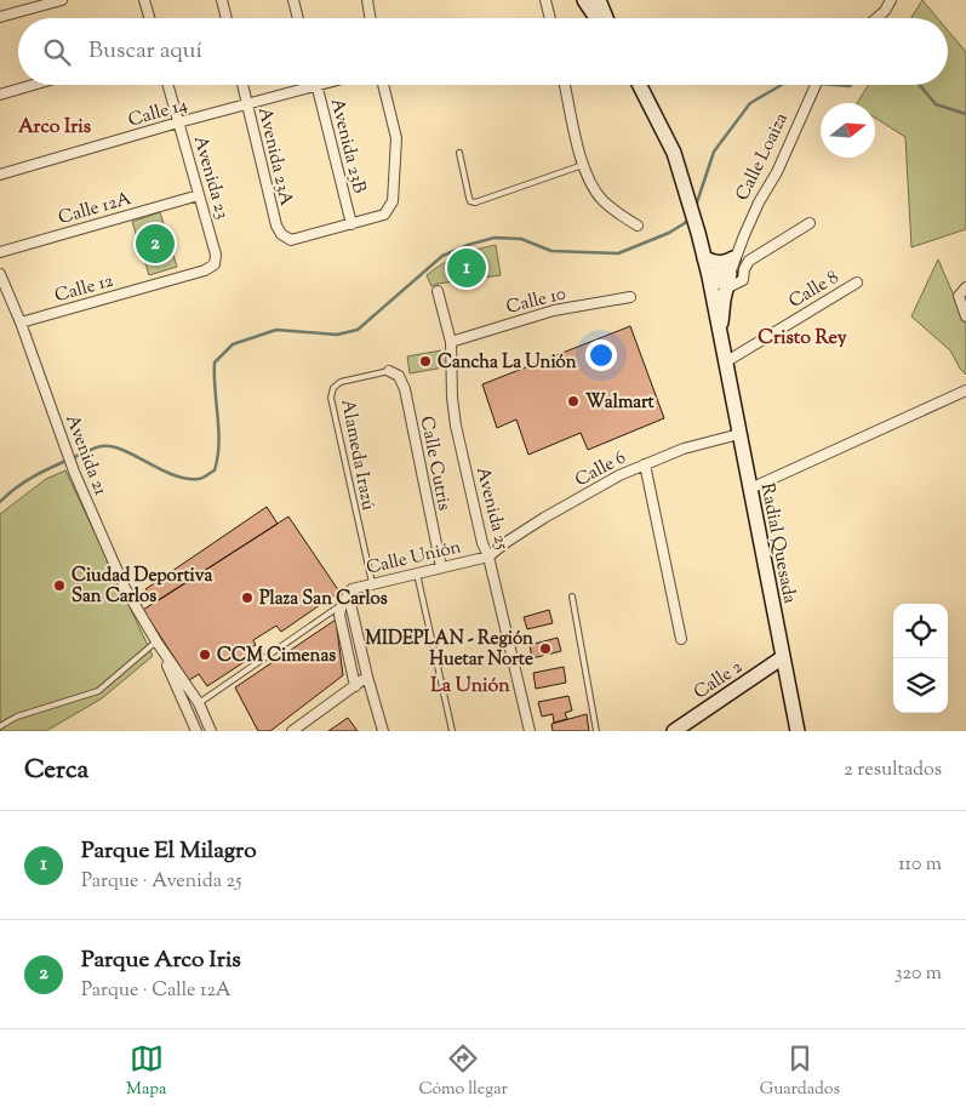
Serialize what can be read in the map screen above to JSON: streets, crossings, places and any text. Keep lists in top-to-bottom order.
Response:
{
  "streets": {
    "main road": ["Calle Loaiza", "Radial Quesada", "Calle 2"],
    "street": [
      "Calle 14",
      "Avenida 23B",
      "Avenida 23A",
      "Avenida 23",
      "Calle 12A",
      "Calle 12",
      "Calle 8",
      "Calle 10",
      "Avenida 21",
      "Calle Cutris",
      "Calle 6",
      "Avenida 25",
      "Calle Unión"
    ],
    "lane": ["Alameda Irazú"]
  },
  "crossings": [
    ["Calle 14", "Avenida 23B"],
    ["Calle 14", "Avenida 23A"],
    ["Calle 14", "Avenida 23"],
    ["Avenida 23B", "Avenida 23A"],
    ["Calle Loaiza", "Radial Quesada"],
    ["Avenida 23", "Calle 12A"],
    ["Avenida 23", "Calle 12"],
    ["Calle 12", "Avenida 21"],
    ["Calle 8", "Radial Quesada"],
    ["Calle 10", "Avenida 25"],
    ["Alameda Irazú", "Calle Cutris"],
    ["Alameda Irazú", "Calle Unión"],
    ["Calle Cutris", "Calle Unión"],
    ["Calle 6", "Avenida 25"],
    ["Calle 6", "Radial Quesada"],
    ["Calle 6", "Calle Unión"],
    ["Avenida 25", "Calle Unión"],
    ["Radial Quesada", "Calle 2"]
  ],
  "districts": ["Arco Iris", "Cristo Rey", "La Unión"],
  "places": [
    "Cancha La Unión",
    "Walmart",
    "Ciudad Deportiva San Carlos",
    "Plaza San Carlos",
    "MIDEPLAN - Región Huetar Norte",
    "CCM Cimenas"
  ],
  "north": "right",
  "page": {
    "search": "Buscar aquí",
    "pins": ["2", "1"],
    "heading": ["Cerca", "2 resultados"],
    "list": [
      {
        "mark": "1",
        "name": "Parque El Milagro",
        "note": "Parque · Avenida 25",
        "value": "110 m"
      },
      {
        "mark": "2",
        "name": "Parque Arco Iris",
        "note": "Parque · Calle 12A",
        "value": "320 m"
      }
    ],
    "nav": ["Mapa", "Cómo llegar", "Guardados"]
  }
}
